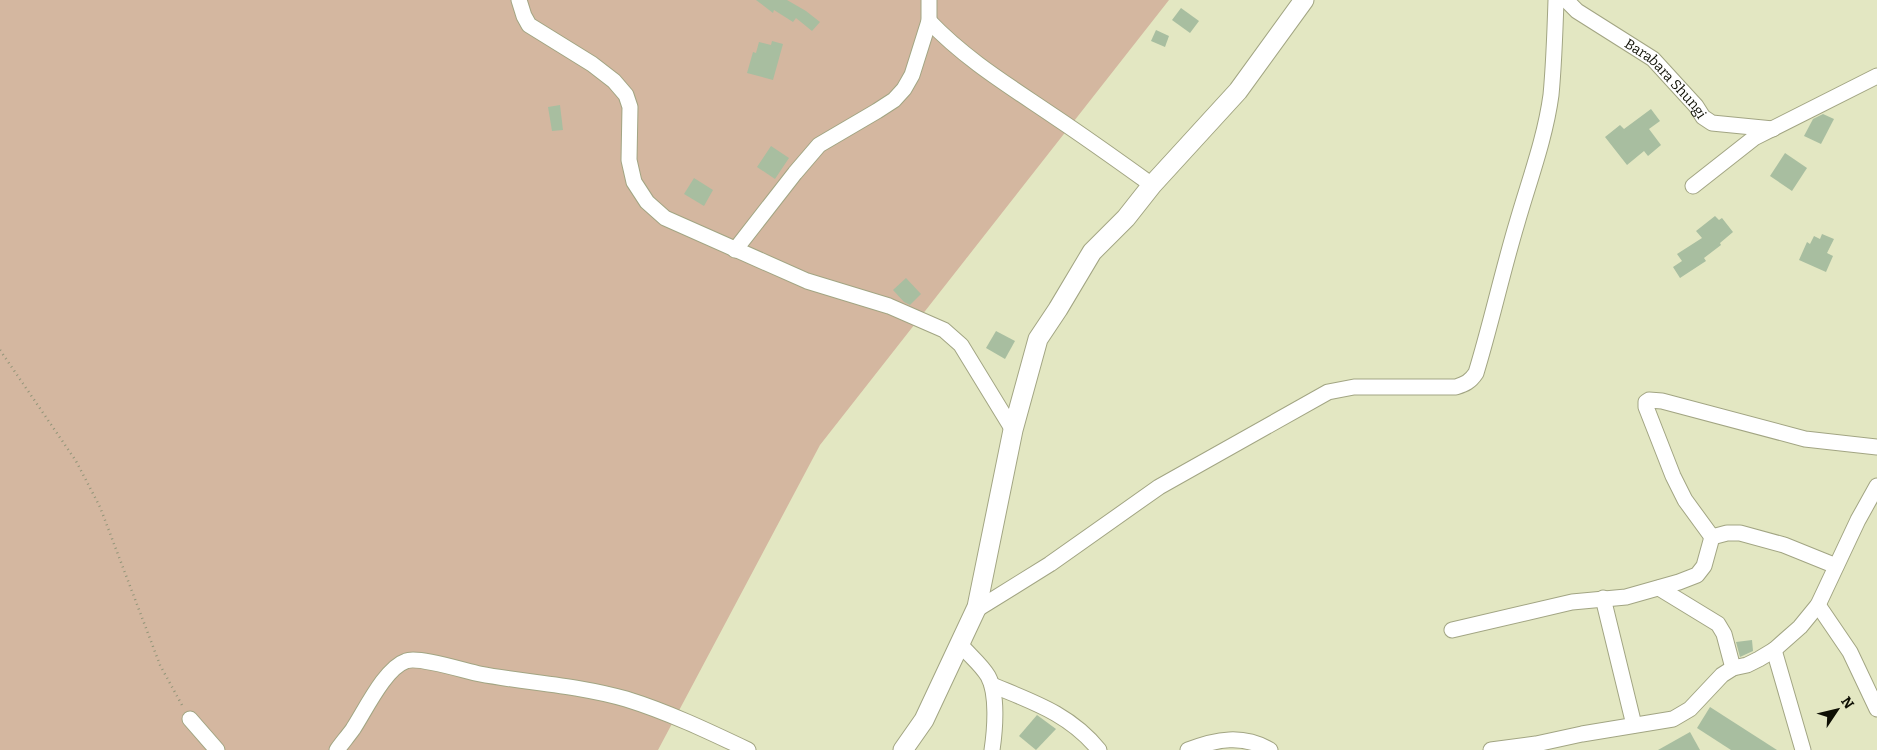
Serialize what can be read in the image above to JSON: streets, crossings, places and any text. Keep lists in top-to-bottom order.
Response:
{
  "streets": {
    "street": ["Barabara Shungi"]
  },
  "north": "top right"
}
